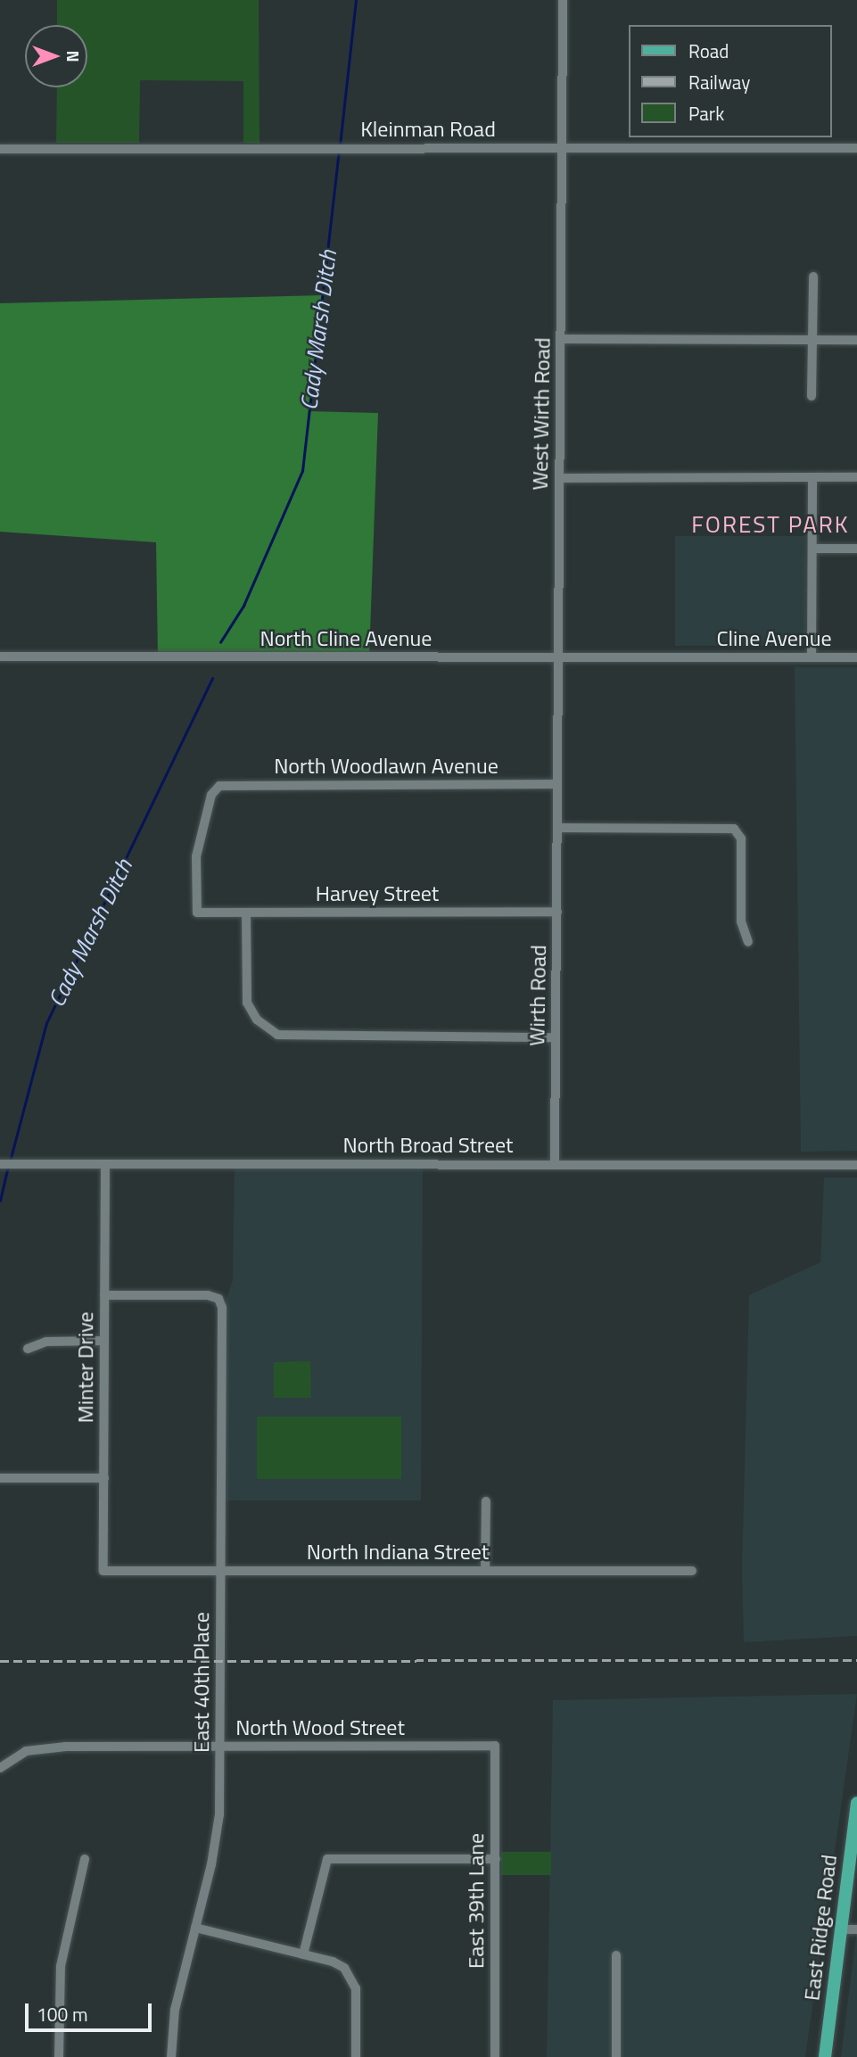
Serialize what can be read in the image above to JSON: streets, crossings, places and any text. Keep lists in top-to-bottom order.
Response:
{
  "streets": {
    "main road": ["East Ridge Road"],
    "street": [
      "Kleinman Road",
      "West Wirth Road",
      "North Cline Avenue",
      "Cline Avenue",
      "North Woodlawn Avenue",
      "Harvey Street",
      "Wirth Road",
      "North Broad Street",
      "Minter Drive",
      "North Indiana Street",
      "East 40th Place",
      "North Wood Street",
      "East 39th Lane"
    ]
  },
  "crossings": [
    ["Kleinman Road", "West Wirth Road"],
    ["West Wirth Road", "North Cline Avenue"],
    ["West Wirth Road", "North Woodlawn Avenue"],
    ["West Wirth Road", "Wirth Road"],
    ["North Cline Avenue", "Cline Avenue"],
    ["North Woodlawn Avenue", "Harvey Street"],
    ["Harvey Street", "Wirth Road"],
    ["Wirth Road", "North Broad Street"],
    ["North Broad Street", "Minter Drive"],
    ["Minter Drive", "North Indiana Street"],
    ["Minter Drive", "East 40th Place"],
    ["North Indiana Street", "East 40th Place"],
    ["East 40th Place", "North Wood Street"],
    ["North Wood Street", "East 39th Lane"]
  ],
  "districts": ["FOREST PARK"],
  "water": ["Cady Marsh Ditch"],
  "legend": ["Road", "Railway", "Park"],
  "scale_bar": "100 m",
  "north": "right"
}
